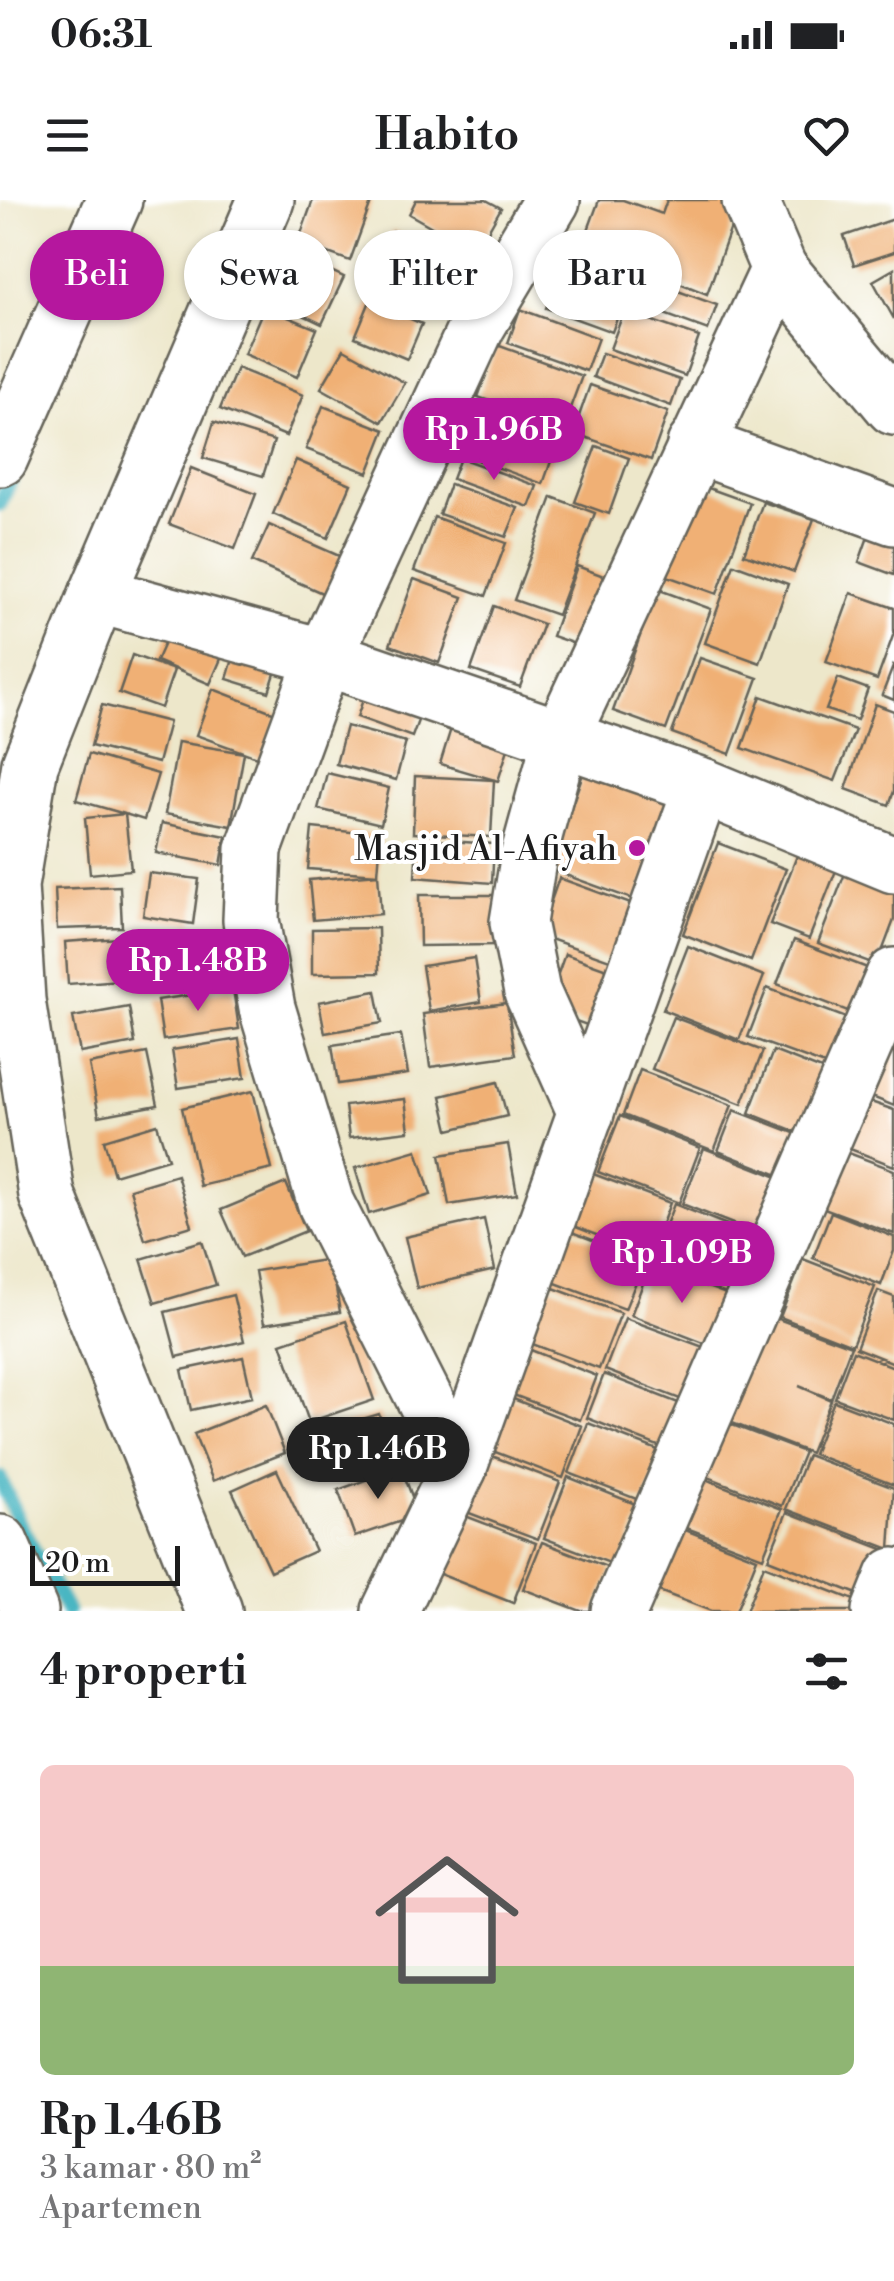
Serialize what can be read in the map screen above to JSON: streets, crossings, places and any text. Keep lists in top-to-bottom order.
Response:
{
  "places": ["Masjid Al-Afiyah"],
  "scale_bar": "20 m",
  "page": {
    "status": "06:31",
    "header": "Habito",
    "chip": [
      "Beli",
      "Sewa",
      "Filter",
      "Baru"
    ],
    "price": [
      "Rp 1.96B",
      "Rp 1.48B",
      "Rp 1.09B",
      "Rp 1.46B"
    ],
    "scale": "20 m",
    "heading": "4 properti",
    "list": [
      {
        "name": "Rp 1.46B",
        "note": "3 kamar · 80 m² · Apartemen"
      }
    ]
  }
}
